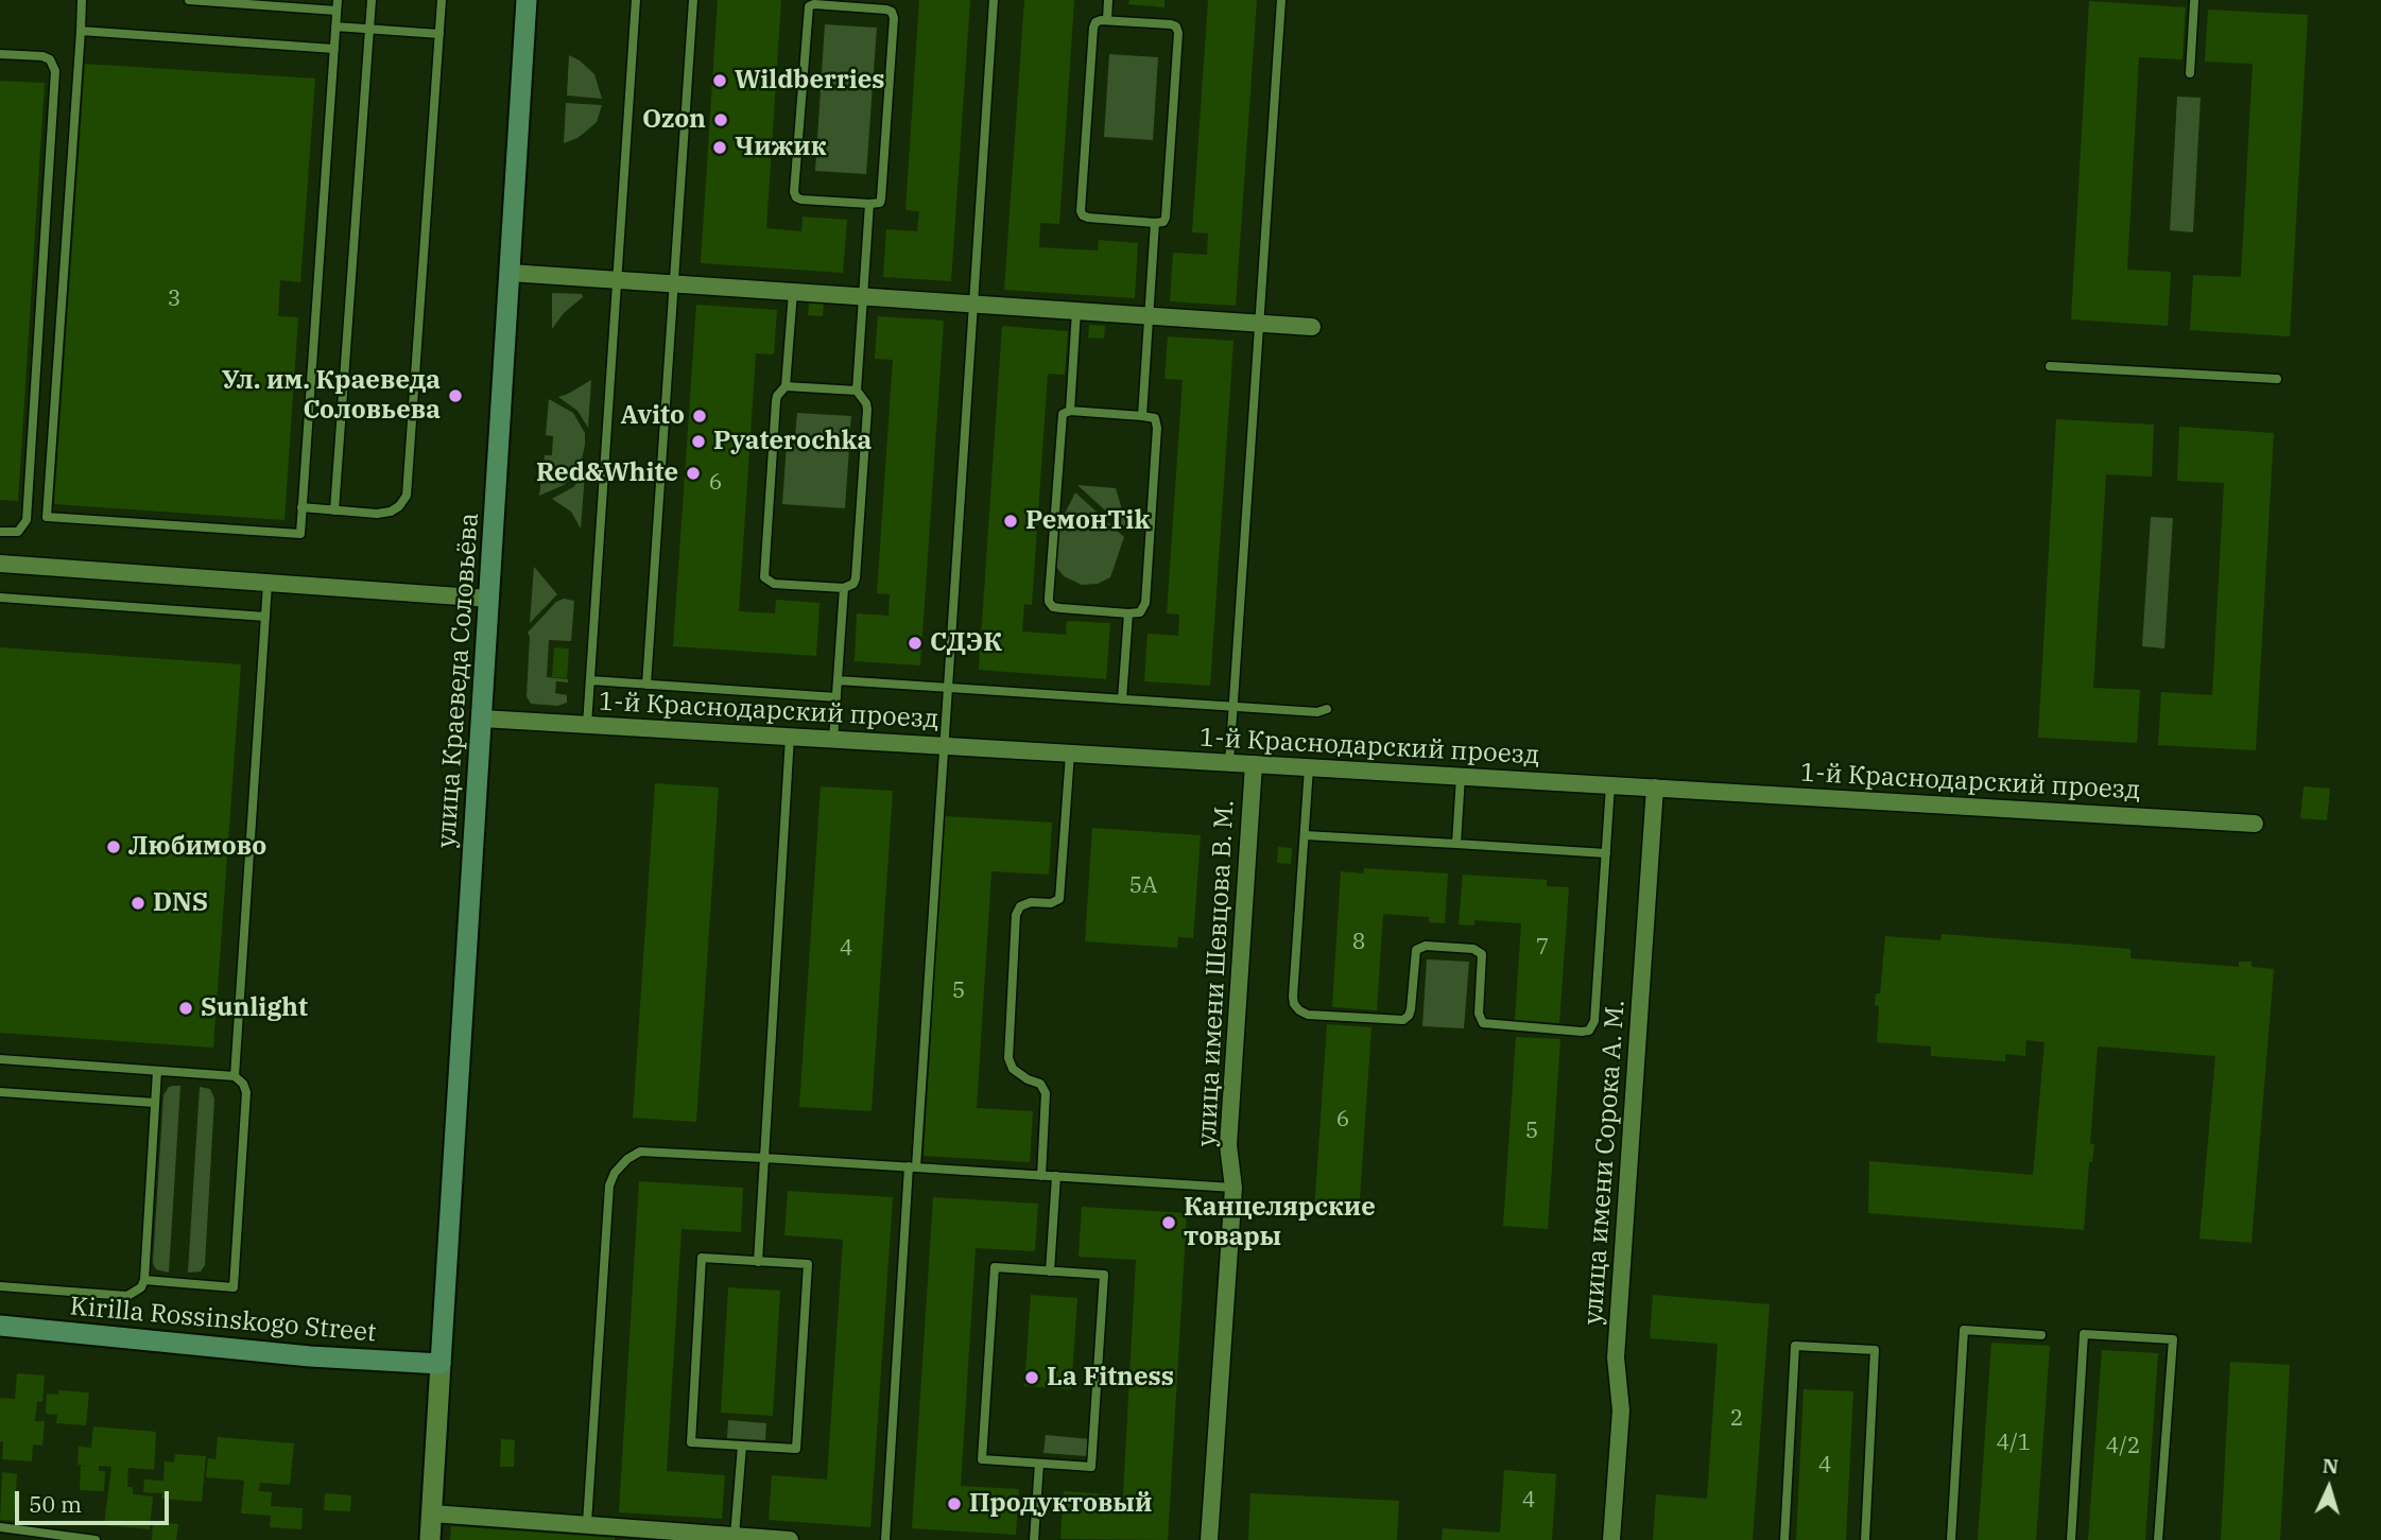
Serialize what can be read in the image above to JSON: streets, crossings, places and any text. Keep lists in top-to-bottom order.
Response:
{
  "streets": {
    "main road": ["улица Краеведа Соловьёва", "Kirilla Rossinskogo Street"],
    "street": ["1-й Краснодарский проезд", "улица имени Шевцова В. М.", "улица имени Сорока А. М."]
  },
  "crossings": [
    ["улица Краеведа Соловьёва", "1-й Краснодарский проезд"],
    ["улица Краеведа Соловьёва", "Kirilla Rossinskogo Street"],
    ["1-й Краснодарский проезд", "улица имени Шевцова В. М."],
    ["1-й Краснодарский проезд", "улица имени Сорока А. М."]
  ],
  "places": [
    "Wildberries",
    "Ozon",
    "Чижик",
    "Ул. им. Краеведа Соловьева",
    "Avito",
    "Pyaterochka",
    "Red&White",
    "РемонTik",
    "СДЭК",
    "Любимово",
    "DNS",
    "Sunlight",
    "Канцелярские товары",
    "La Fitness",
    "Продуктовый"
  ],
  "house_numbers": [
    "3",
    "6",
    "5А",
    "8",
    "7",
    "4",
    "5",
    "6",
    "5",
    "2",
    "4/1",
    "4/2",
    "4",
    "4"
  ],
  "scale_bar": "50 m",
  "north": "top"
}
